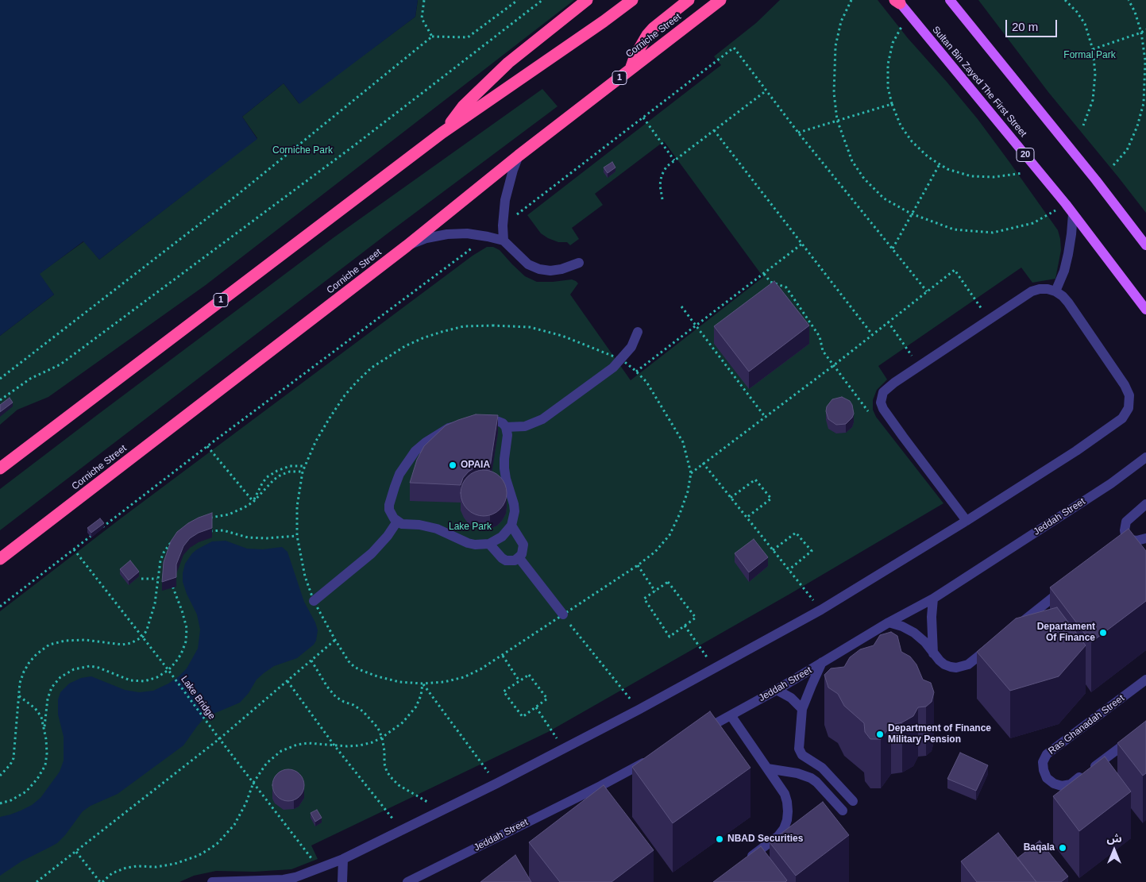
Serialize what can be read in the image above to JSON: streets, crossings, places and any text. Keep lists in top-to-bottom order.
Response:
{
  "streets": {
    "highway": ["Corniche Street", "1"],
    "main road": ["Sultan Bin Zayed The First Street", "20"],
    "street": ["Jeddah Street", "Ras Ghanadah Street"],
    "path": ["Lake Bridge"]
  },
  "parks": ["Formal Park", "Corniche Park", "Lake Park"],
  "places": [
    "OPAIA",
    "Departament Of Finance",
    "Department of Finance Military Pension",
    "NBAD Securities",
    "Baqala"
  ],
  "scale_bar": "20 m",
  "north": "top"
}
